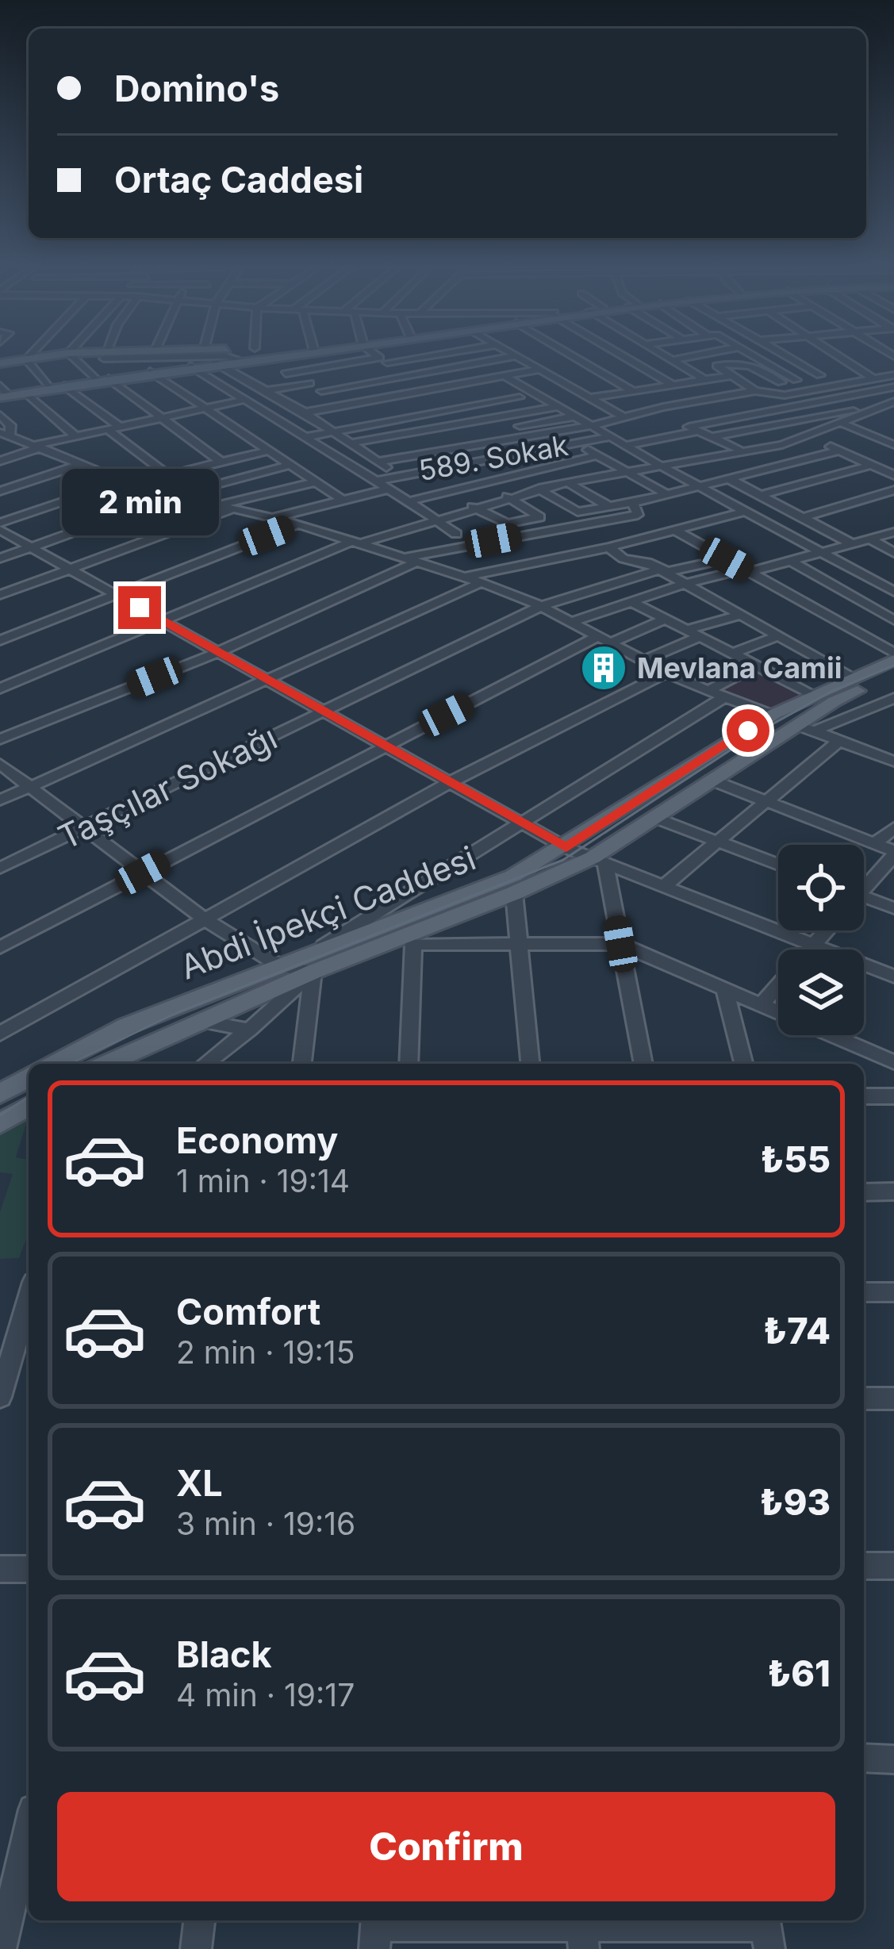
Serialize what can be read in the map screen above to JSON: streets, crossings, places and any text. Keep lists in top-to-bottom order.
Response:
{
  "streets": {
    "main road": ["Abdi İpekçi Caddesi"],
    "street": ["589. Sokak", "Taşçılar Sokağı"]
  },
  "places": {
    "building": ["Mevlana Camii"]
  },
  "page": {
    "banner": ["Domino's", "Ortaç Caddesi"],
    "bubble": "2 min",
    "list": [
      {
        "name": "Economy",
        "note": "1 min · 19:14",
        "value": "₺55"
      },
      {
        "name": "Comfort",
        "note": "2 min · 19:15",
        "value": "₺74"
      },
      {
        "name": "XL",
        "note": "3 min · 19:16",
        "value": "₺93"
      },
      {
        "name": "Black",
        "note": "4 min · 19:17",
        "value": "₺61"
      }
    ],
    "buttons": "Confirm"
  }
}
